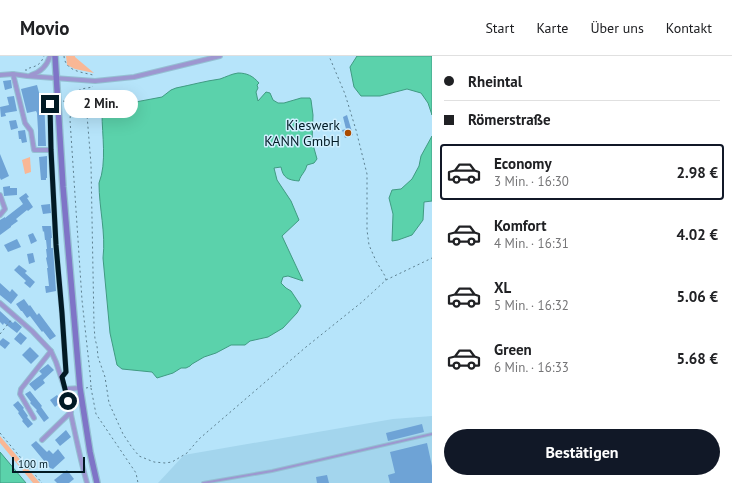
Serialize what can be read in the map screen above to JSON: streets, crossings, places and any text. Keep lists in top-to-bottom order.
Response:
{
  "places": ["Kieswerk KANN GmbH"],
  "scale_bar": "100 m",
  "page": {
    "header": "Movio",
    "nav": [
      "Start",
      "Karte",
      "Über uns",
      "Kontakt"
    ],
    "banner": ["Rheintal", "Römerstraße"],
    "bubble": "2 Min.",
    "list": [
      {
        "name": "Economy",
        "note": "3 Min. · 16:30",
        "value": "2.98 €"
      },
      {
        "name": "Komfort",
        "note": "4 Min. · 16:31",
        "value": "4.02 €"
      },
      {
        "name": "XL",
        "note": "5 Min. · 16:32",
        "value": "5.06 €"
      },
      {
        "name": "Green",
        "note": "6 Min. · 16:33",
        "value": "5.68 €"
      }
    ],
    "buttons": "Bestätigen",
    "scale": "100 m"
  }
}
